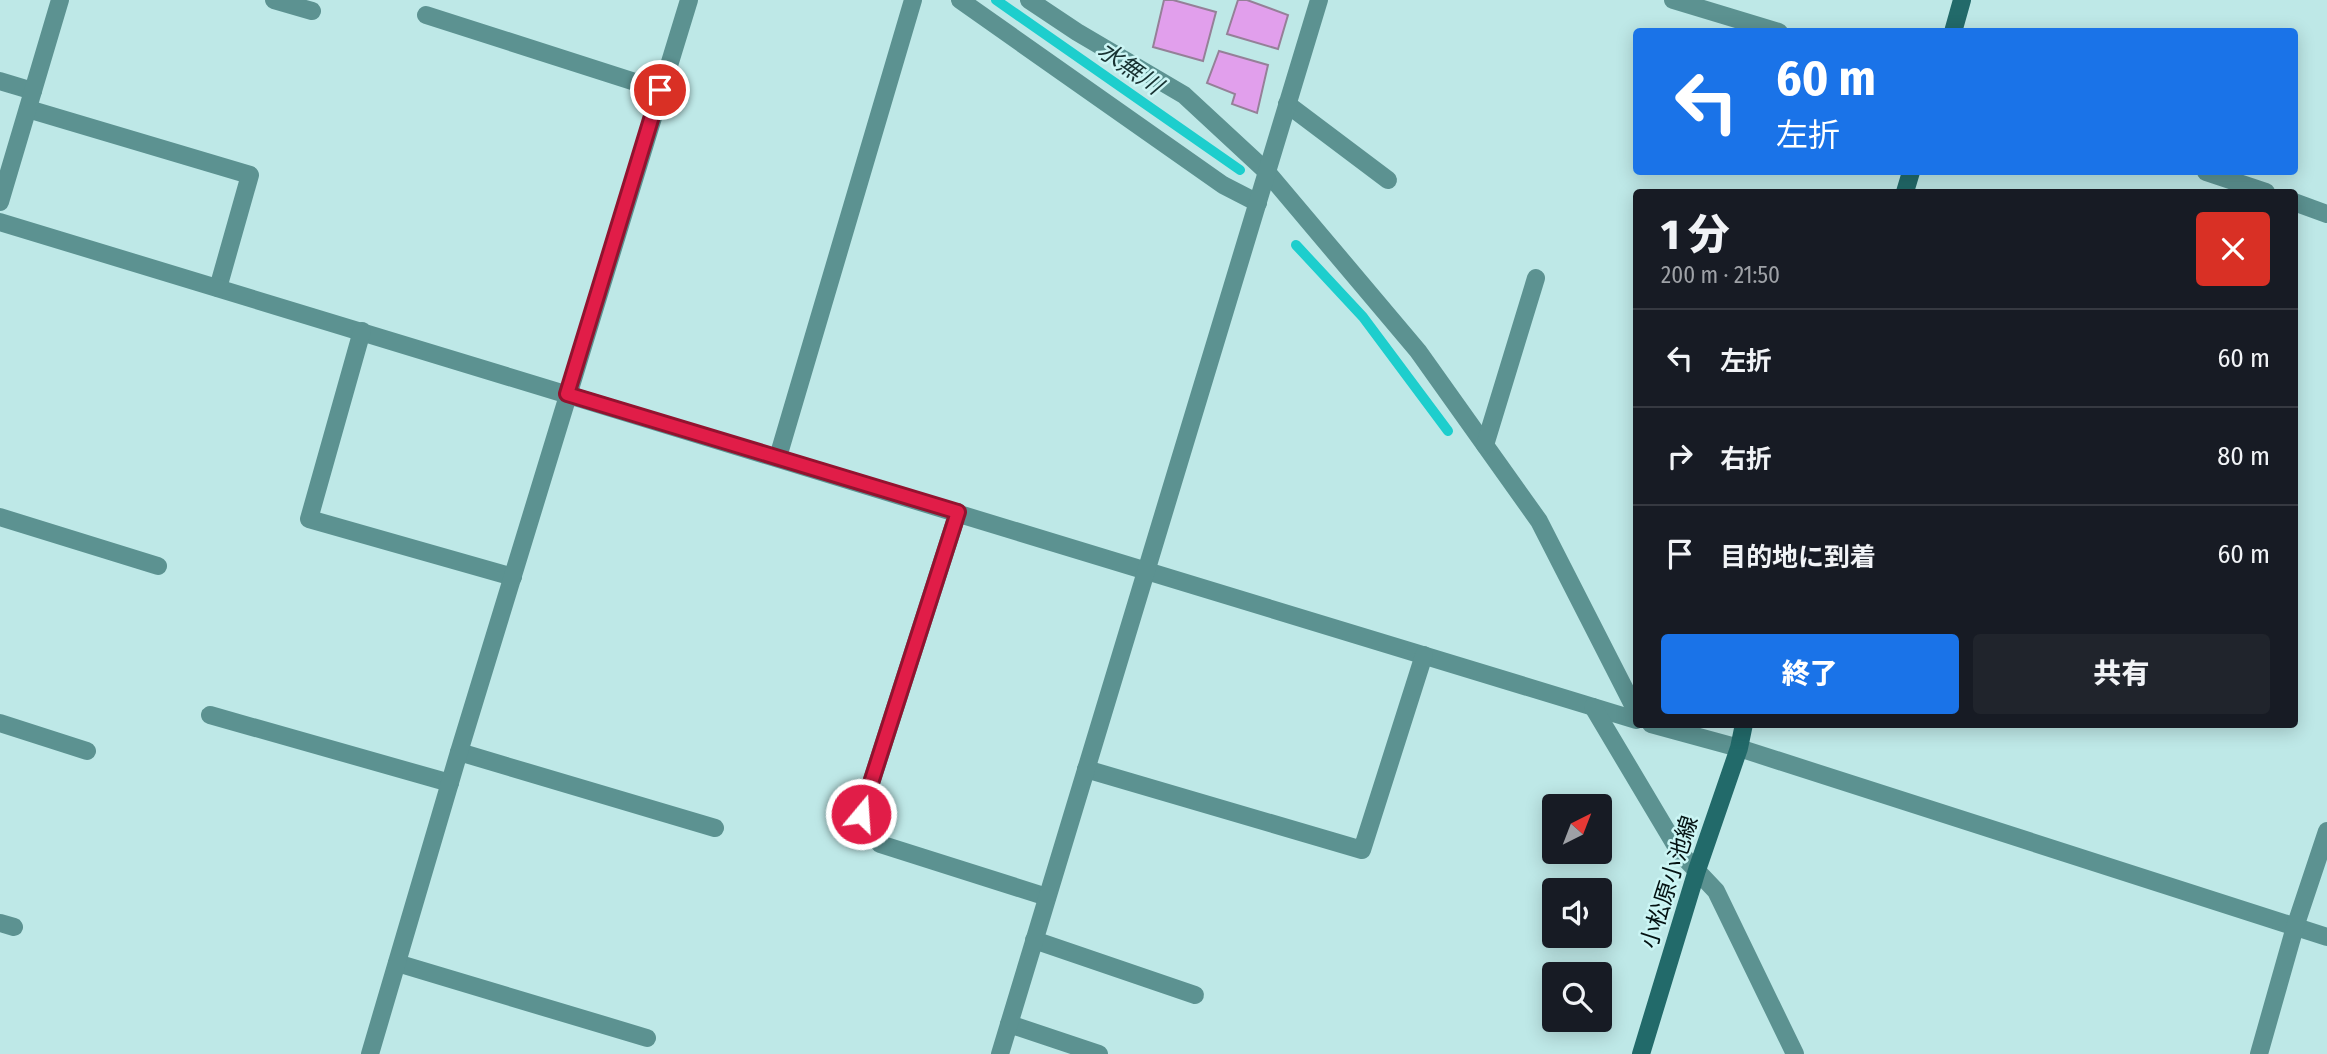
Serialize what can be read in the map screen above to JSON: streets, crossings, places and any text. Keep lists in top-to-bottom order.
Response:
{
  "streets": {
    "main road": ["小松原小池線"]
  },
  "water": ["水無川"],
  "north": "top right",
  "page": {
    "turn": ["60 m", "左折"],
    "heading": ["1 分", "200 m · 21:50"],
    "list": [
      {
        "name": "左折",
        "value": "60 m"
      },
      {
        "name": "右折",
        "value": "80 m"
      },
      {
        "name": "目的地に到着",
        "value": "60 m"
      }
    ],
    "buttons": ["終了", "共有"]
  }
}
